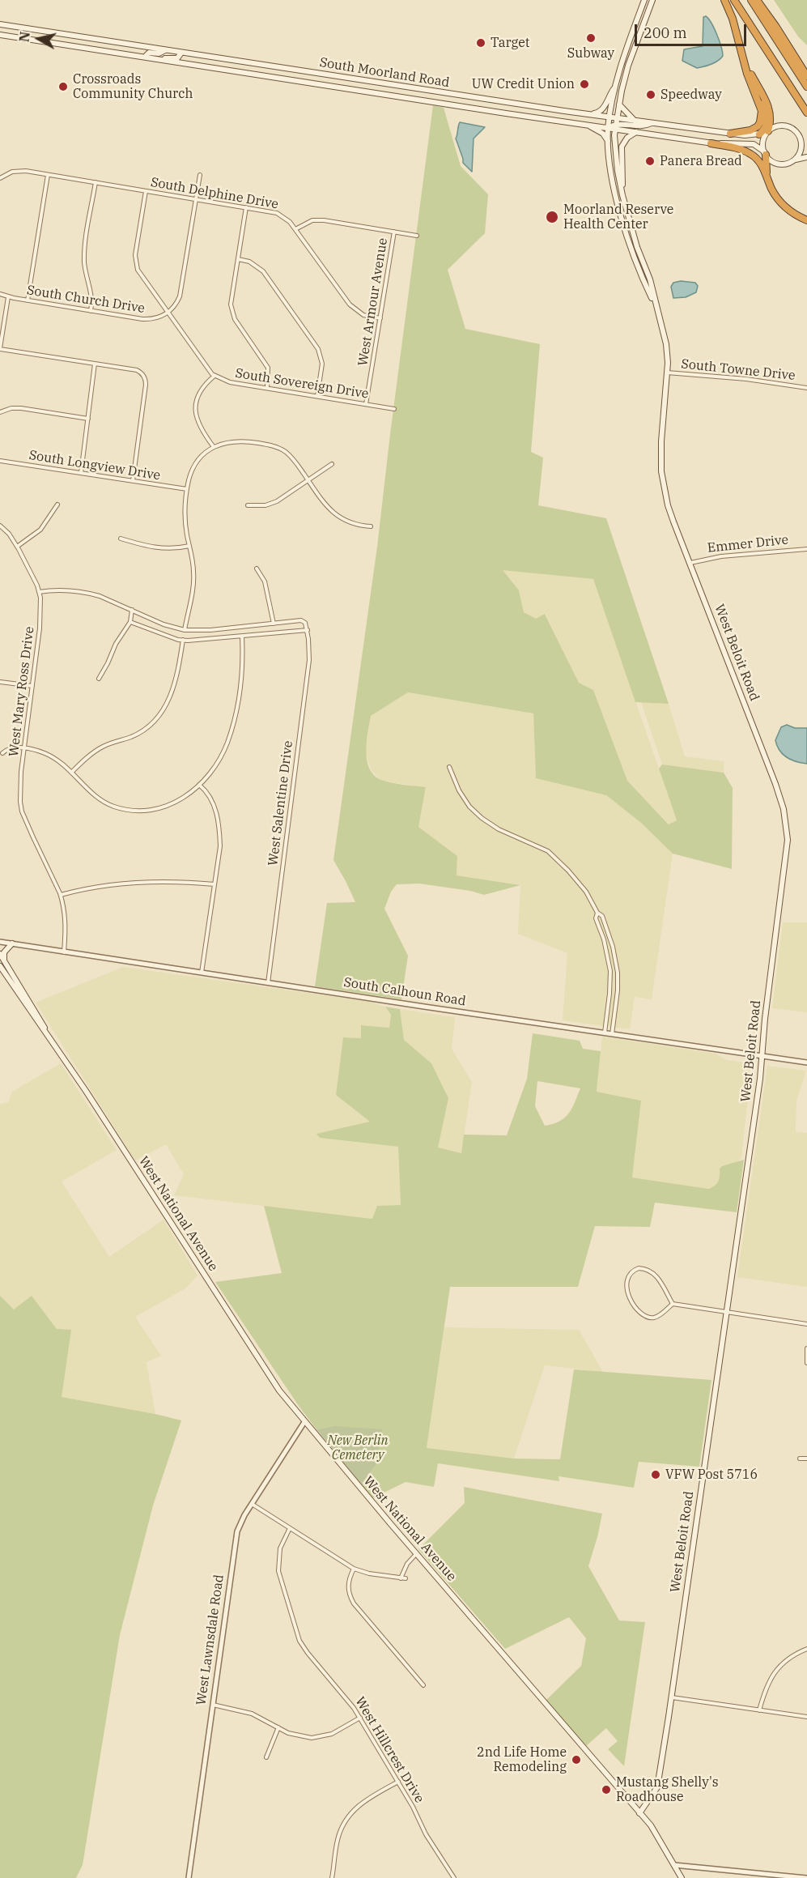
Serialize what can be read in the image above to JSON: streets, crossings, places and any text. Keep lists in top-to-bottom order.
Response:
{
  "streets": {
    "main road": ["South Moorland Road", "West Beloit Road", "West National Avenue"],
    "street": [
      "South Delphine Drive",
      "South Church Drive",
      "West Armour Avenue",
      "South Towne Drive",
      "South Sovereign Drive",
      "South Longview Drive",
      "Emmer Drive",
      "West Mary Ross Drive",
      "West Salentine Drive",
      "South Calhoun Road",
      "West Lawnsdale Road",
      "West Hillcrest Drive"
    ]
  },
  "crossings": [
    ["South Moorland Road", "West Beloit Road"],
    ["South Delphine Drive", "West Armour Avenue"],
    ["West Armour Avenue", "South Sovereign Drive"],
    ["South Towne Drive", "West Beloit Road"],
    ["Emmer Drive", "West Beloit Road"],
    ["West Beloit Road", "South Calhoun Road"],
    ["West Beloit Road", "West National Avenue"],
    ["West Mary Ross Drive", "South Calhoun Road"],
    ["West Salentine Drive", "South Calhoun Road"],
    ["West National Avenue", "West Lawnsdale Road"]
  ],
  "parks": ["New Berlin Cemetery"],
  "places": [
    "Subway",
    "Target",
    "UW Credit Union",
    "Crossroads Community Church",
    "Speedway",
    "Panera Bread",
    "Moorland Reserve Health Center",
    "VFW Post 5716",
    "2nd Life Home Remodeling",
    "Mustang Shelly's Roadhouse"
  ],
  "scale_bar": "200 m",
  "north": "left"
}
